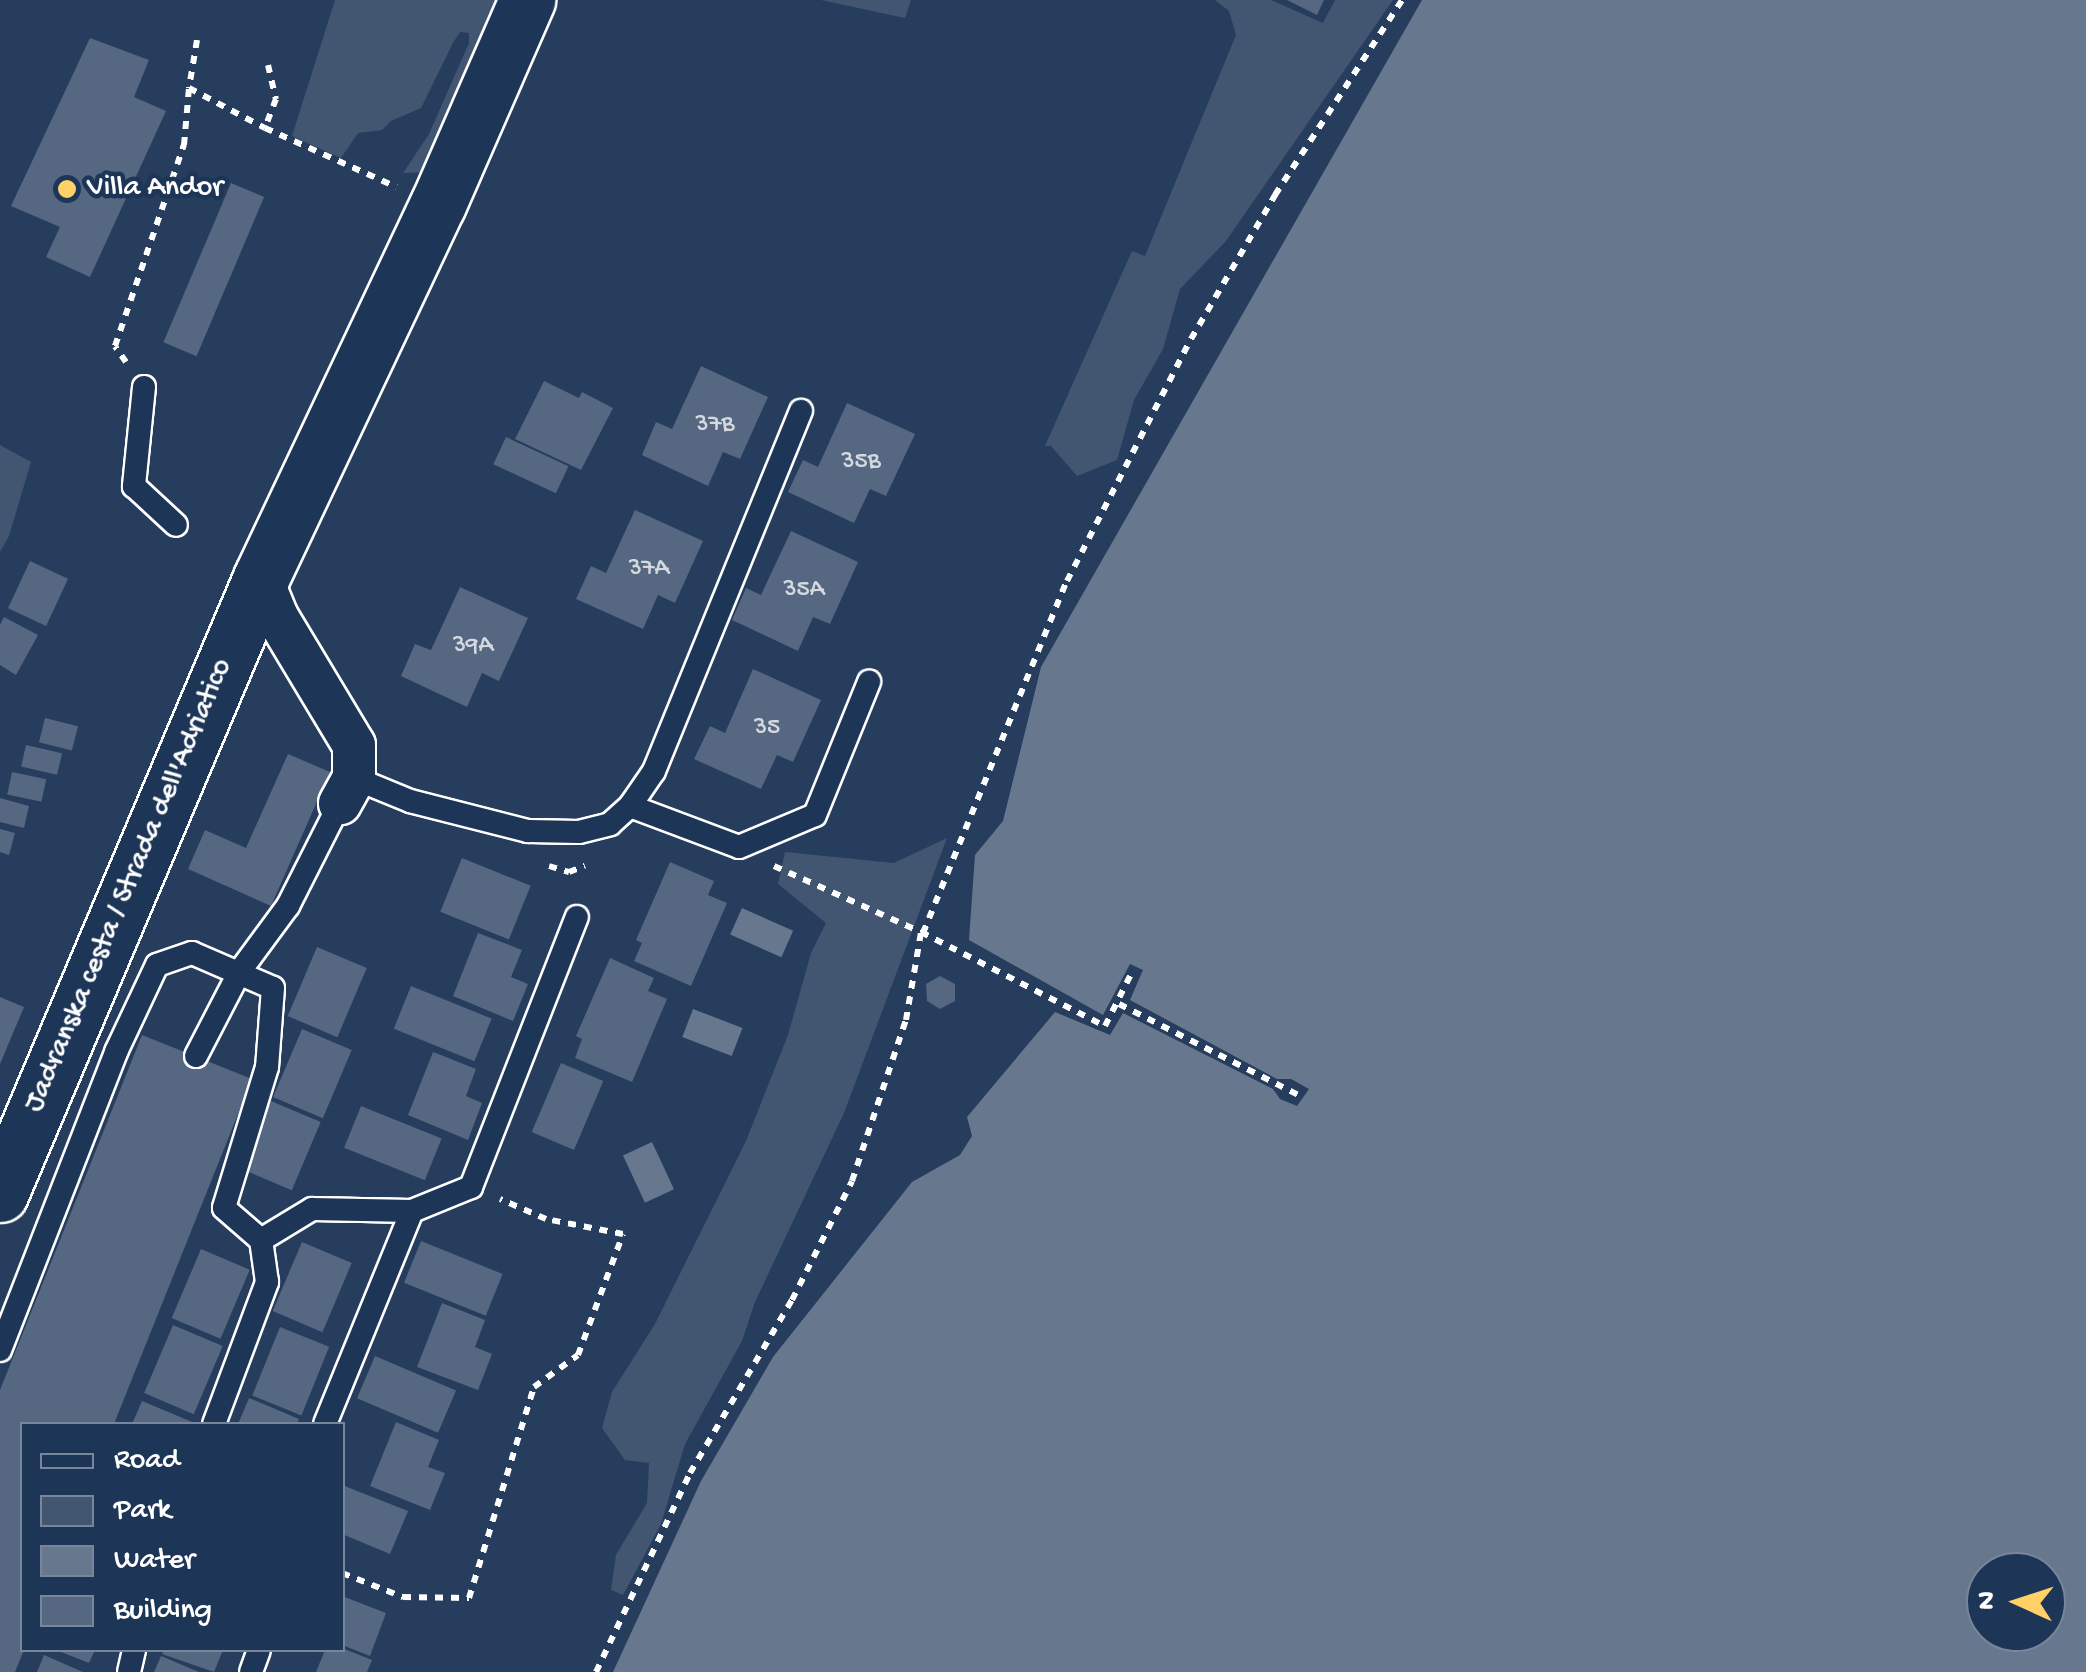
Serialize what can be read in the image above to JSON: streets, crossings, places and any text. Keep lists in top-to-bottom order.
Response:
{
  "streets": {
    "main road": ["Jadranska cesta / Strada dell'Adriatico"]
  },
  "places": ["Villa Andor"],
  "house_numbers": [
    "37B",
    "35B",
    "37A",
    "35A",
    "39A",
    "35"
  ],
  "legend": [
    "Road",
    "Park",
    "Water",
    "Building"
  ],
  "north": "left"
}
